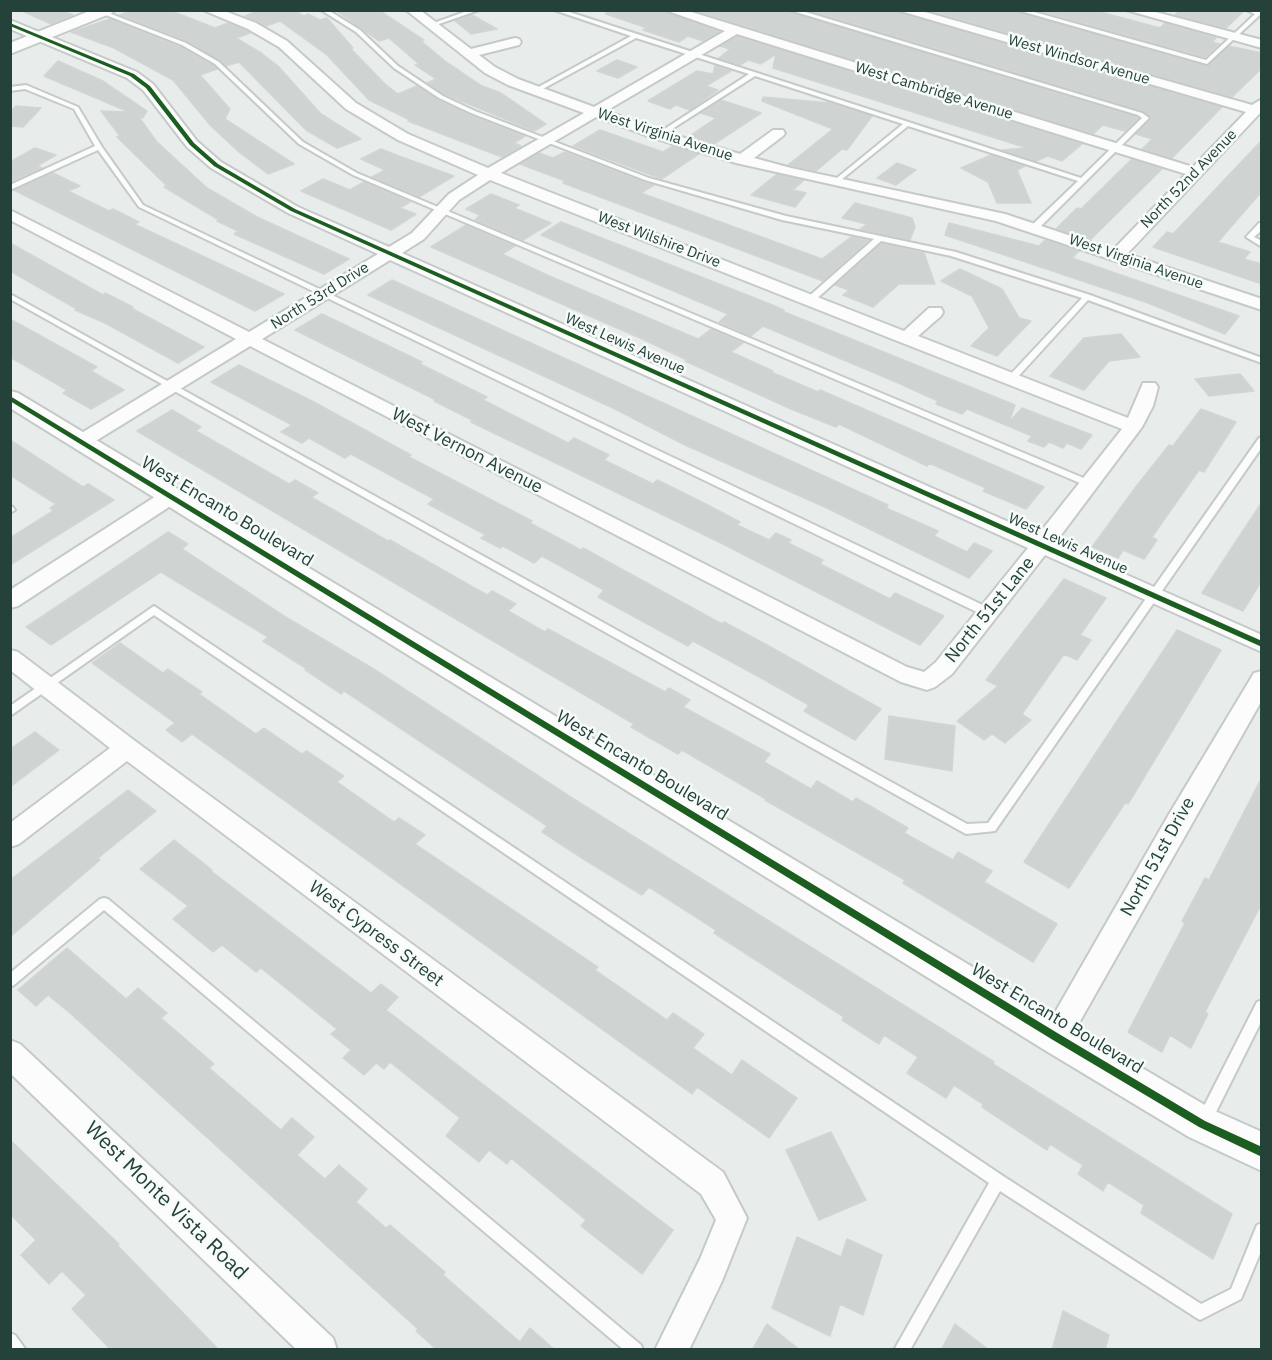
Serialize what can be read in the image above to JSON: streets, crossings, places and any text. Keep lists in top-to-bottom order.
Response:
{
  "streets": {
    "street": [
      "West Windsor Avenue",
      "West Cambridge Avenue",
      "West Virginia Avenue",
      "North 52nd Avenue",
      "West Wilshire Drive",
      "North 53rd Drive",
      "West Lewis Avenue",
      "West Vernon Avenue",
      "West Encanto Boulevard",
      "North 51st Lane",
      "North 51st Drive",
      "West Cypress Street",
      "West Monte Vista Road"
    ]
  },
  "crossings": [
    ["West Windsor Avenue", "North 52nd Avenue"],
    ["West Cambridge Avenue", "North 52nd Avenue"],
    ["West Cambridge Avenue", "North 53rd Drive"],
    ["West Virginia Avenue", "North 52nd Avenue"],
    ["West Virginia Avenue", "North 53rd Drive"],
    ["West Wilshire Drive", "North 53rd Drive"],
    ["West Wilshire Drive", "North 51st Lane"],
    ["North 53rd Drive", "West Lewis Avenue"],
    ["North 53rd Drive", "West Vernon Avenue"],
    ["North 53rd Drive", "West Encanto Boulevard"],
    ["West Lewis Avenue", "North 51st Lane"],
    ["West Vernon Avenue", "North 51st Lane"],
    ["West Encanto Boulevard", "North 51st Drive"]
  ]
}
